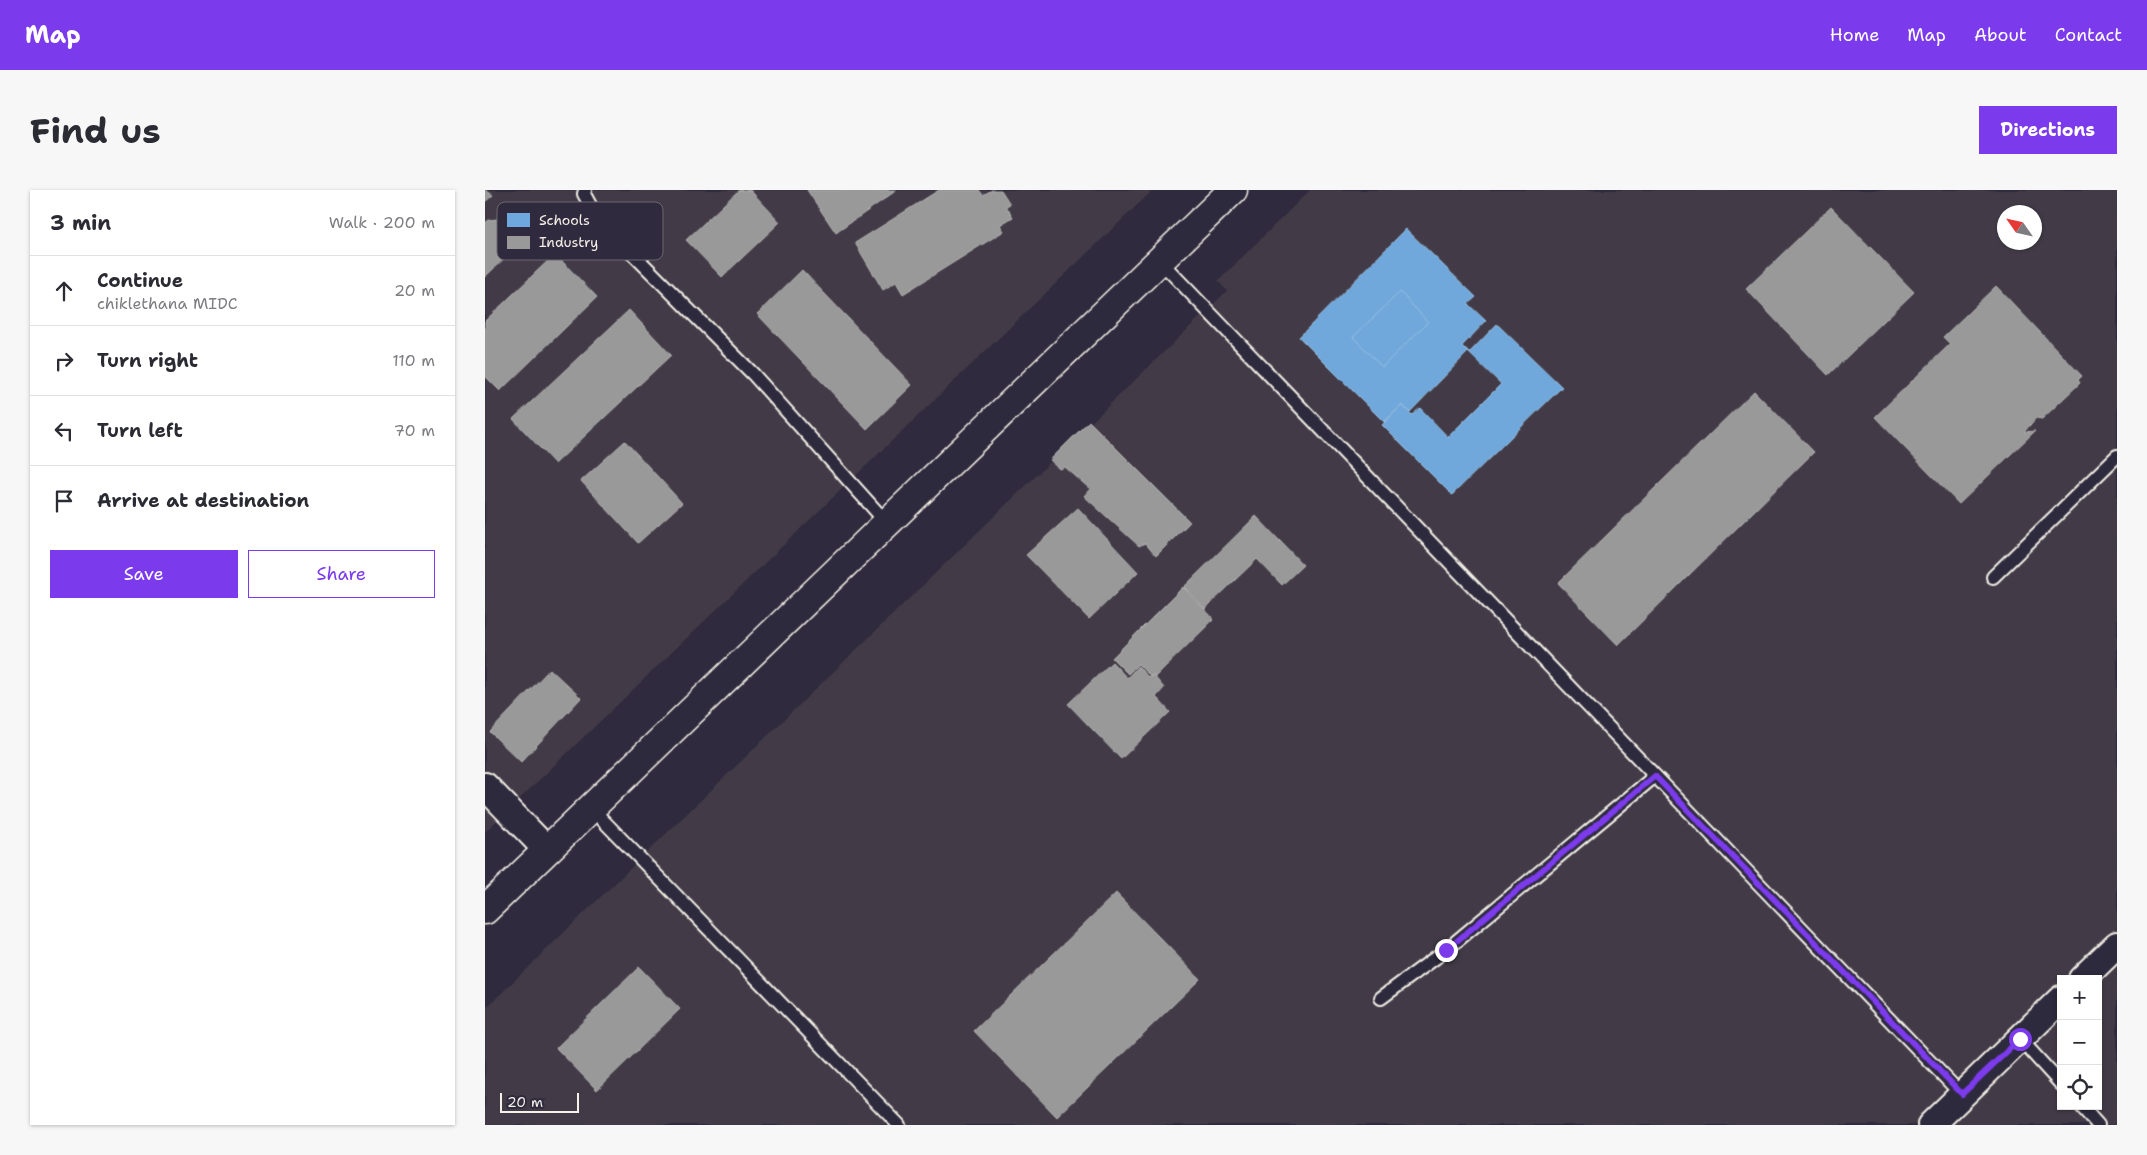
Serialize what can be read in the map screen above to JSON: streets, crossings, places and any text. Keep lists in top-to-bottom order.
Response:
{
  "legend": ["Schools", "Industry"],
  "scale_bar": "20 m",
  "north": "top left",
  "page": {
    "header": "Map",
    "nav": [
      "Home",
      "Map",
      "About",
      "Contact"
    ],
    "buttons": [
      "Directions",
      ["Save", "Share"]
    ],
    "title": "Find us",
    "heading": ["3 min", "Walk · 200 m"],
    "list": [
      ["Continue", "chiklethana MIDC", "20 m"],
      ["Turn right", "110 m"],
      ["Turn left", "70 m"],
      "Arrive at destination"
    ],
    "map_buttons": ["+", "−"],
    "scale": "20 m"
  }
}
